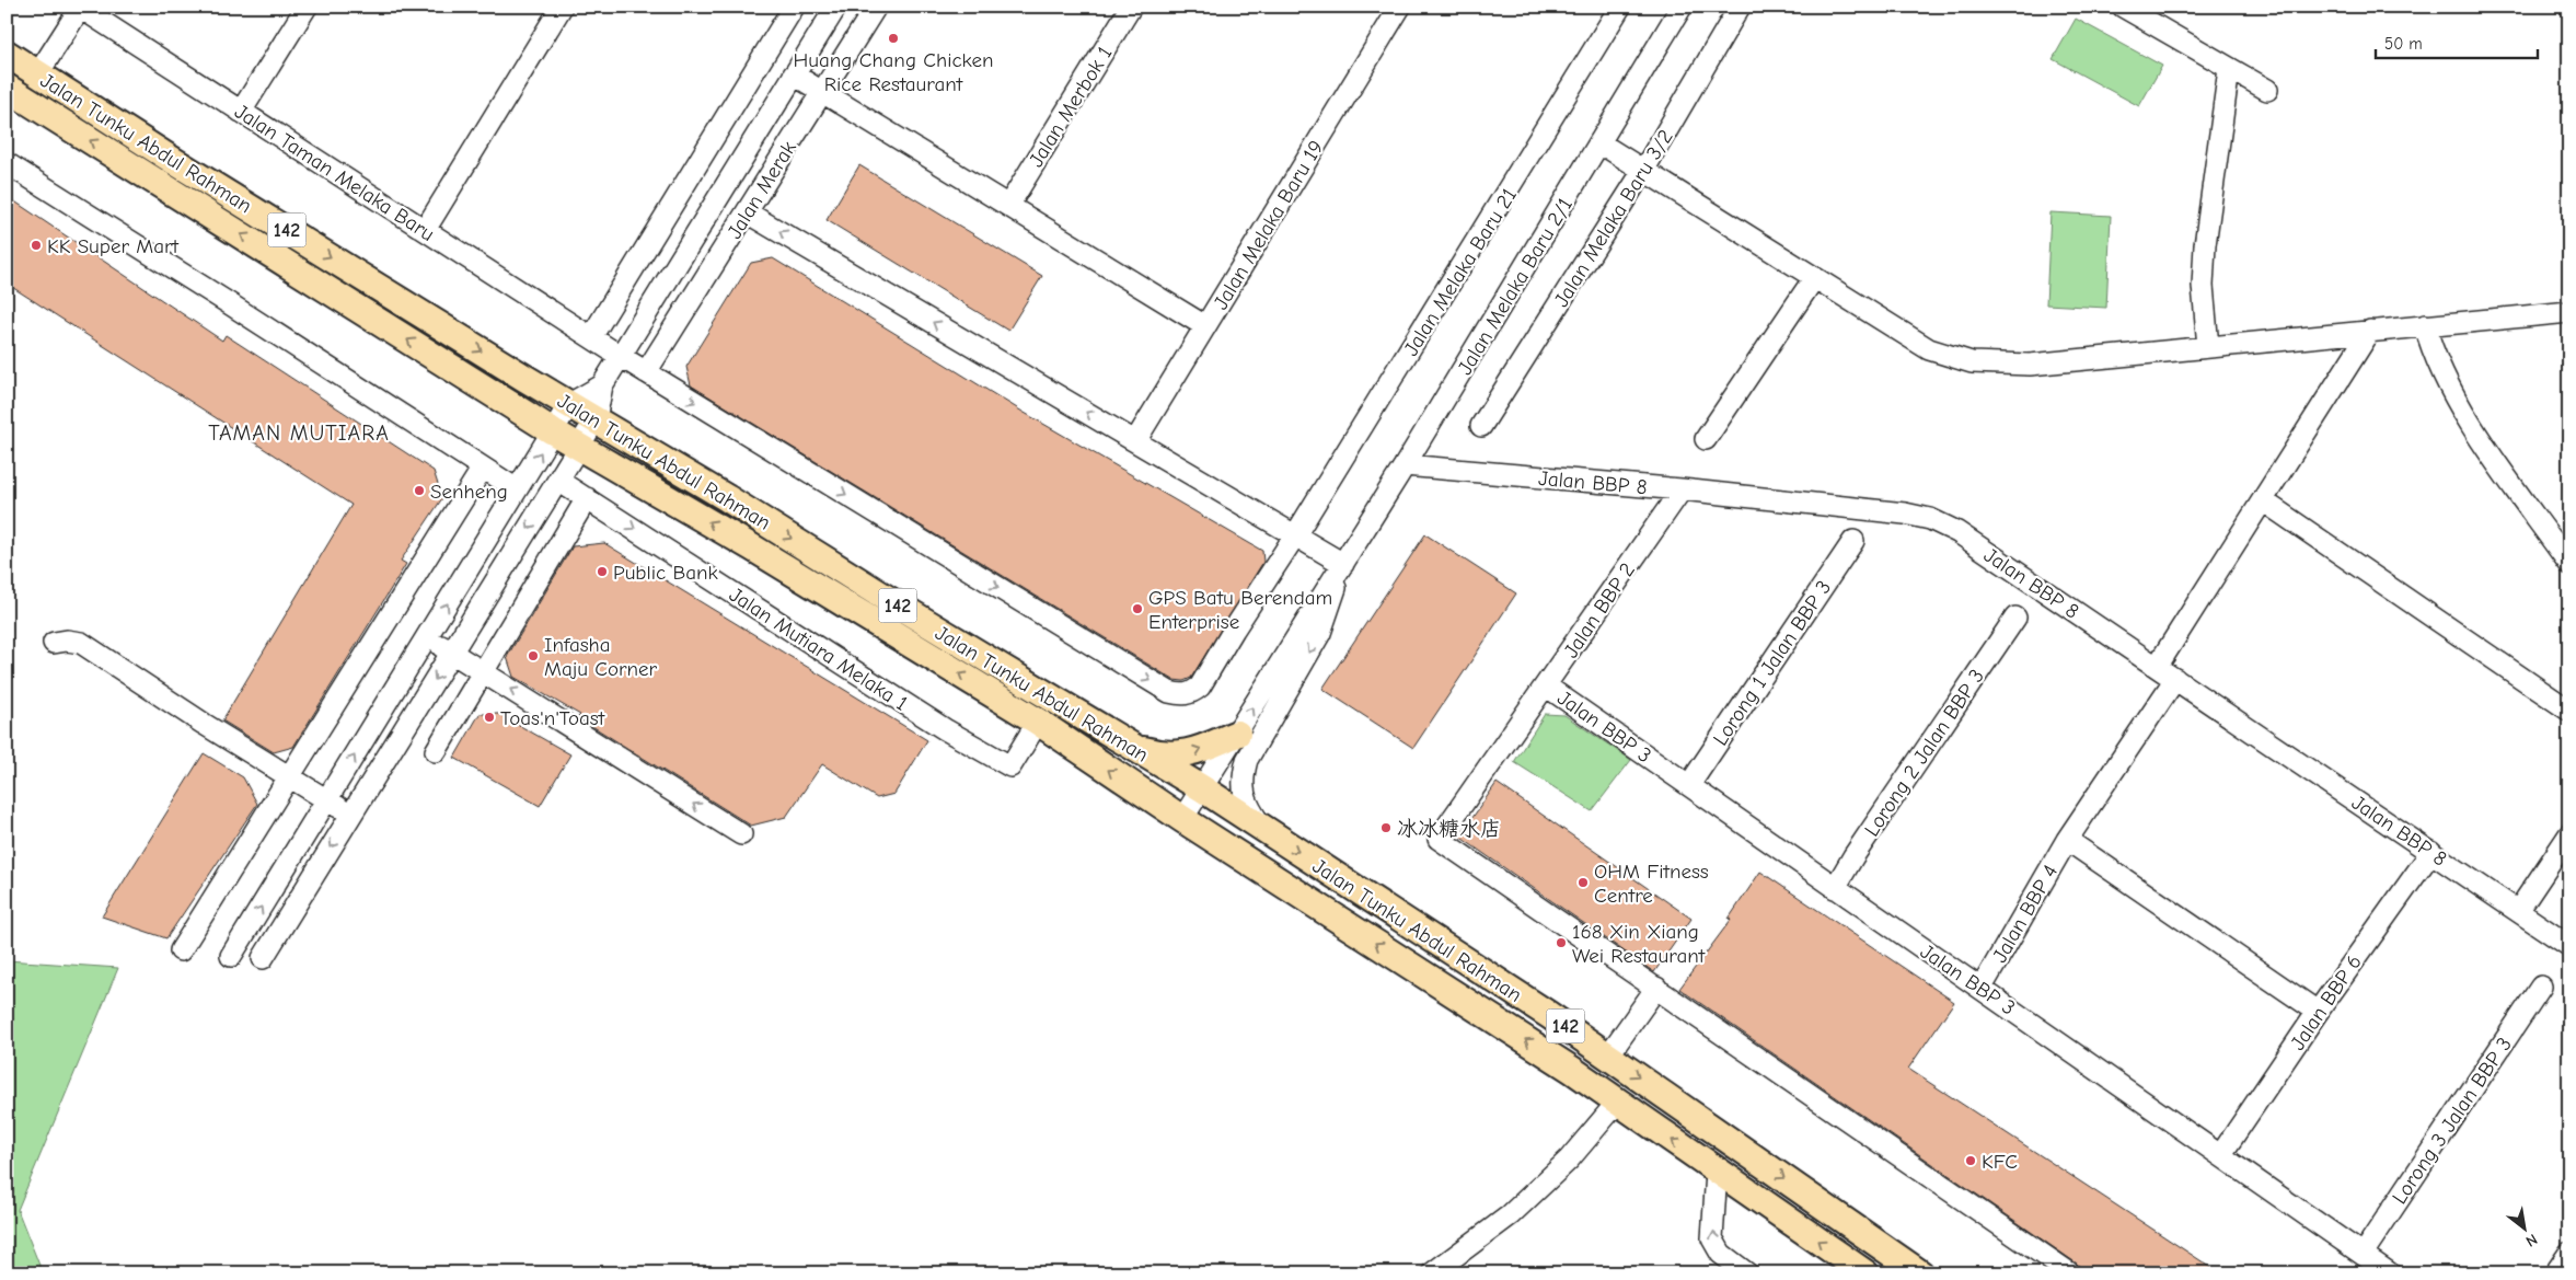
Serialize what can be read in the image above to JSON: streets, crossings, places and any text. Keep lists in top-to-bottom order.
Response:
{
  "streets": {
    "main road": ["Jalan Tunku Abdul Rahman", "142"],
    "street": [
      "Jalan Merbok 1",
      "Jalan Taman Melaka Baru",
      "Jalan Merak",
      "Jalan Melaka Baru 3/2",
      "Jalan Melaka Baru 19",
      "Jalan Melaka Baru 21",
      "Jalan Melaka Baru 2/1",
      "Jalan BBP 8",
      "Jalan BBP 2",
      "Jalan Mutiara Melaka 1",
      "Lorong 1 Jalan BBP 3",
      "Jalan BBP 3",
      "Lorong 2 Jalan BBP 3",
      "Jalan BBP 4",
      "Jalan BBP 6",
      "Lorong 3 Jalan BBP 3"
    ]
  },
  "crossings": [
    ["Jalan Tunku Abdul Rahman", "Jalan Mutiara Melaka 1"],
    ["Jalan Taman Melaka Baru", "Jalan Merak"],
    ["Jalan Taman Melaka Baru", "Jalan Melaka Baru 21"],
    ["Jalan Merak", "Jalan Melaka Baru 21"],
    ["Jalan Melaka Baru 2/1", "Jalan BBP 8"],
    ["Jalan BBP 8", "Jalan BBP 2"],
    ["Jalan BBP 8", "Jalan BBP 4"],
    ["Jalan BBP 8", "Jalan BBP 6"],
    ["Jalan BBP 2", "Jalan BBP 3"],
    ["Lorong 1 Jalan BBP 3", "Jalan BBP 3"],
    ["Jalan BBP 3", "Lorong 2 Jalan BBP 3"],
    ["Jalan BBP 3", "Jalan BBP 4"],
    ["Jalan BBP 3", "Jalan BBP 6"],
    ["Jalan BBP 3", "Lorong 3 Jalan BBP 3"]
  ],
  "one_way": ["Jalan Melaka Baru 21", "Jalan Mutiara Melaka 1"],
  "districts": ["TAMAN MUTIARA"],
  "places": [
    "Huang Chang Chicken Rice Restaurant",
    "KK Super Mart",
    "Senheng",
    "Public Bank",
    "GPS Batu Berendam Enterprise",
    "Infasha Maju Corner",
    "Toas'n'Toast",
    "冰冰糖水店",
    "OHM Fitness Centre",
    "168 Xin Xiang Wei Restaurant",
    "KFC"
  ],
  "scale_bar": "50 m",
  "north": "bottom right"
}
